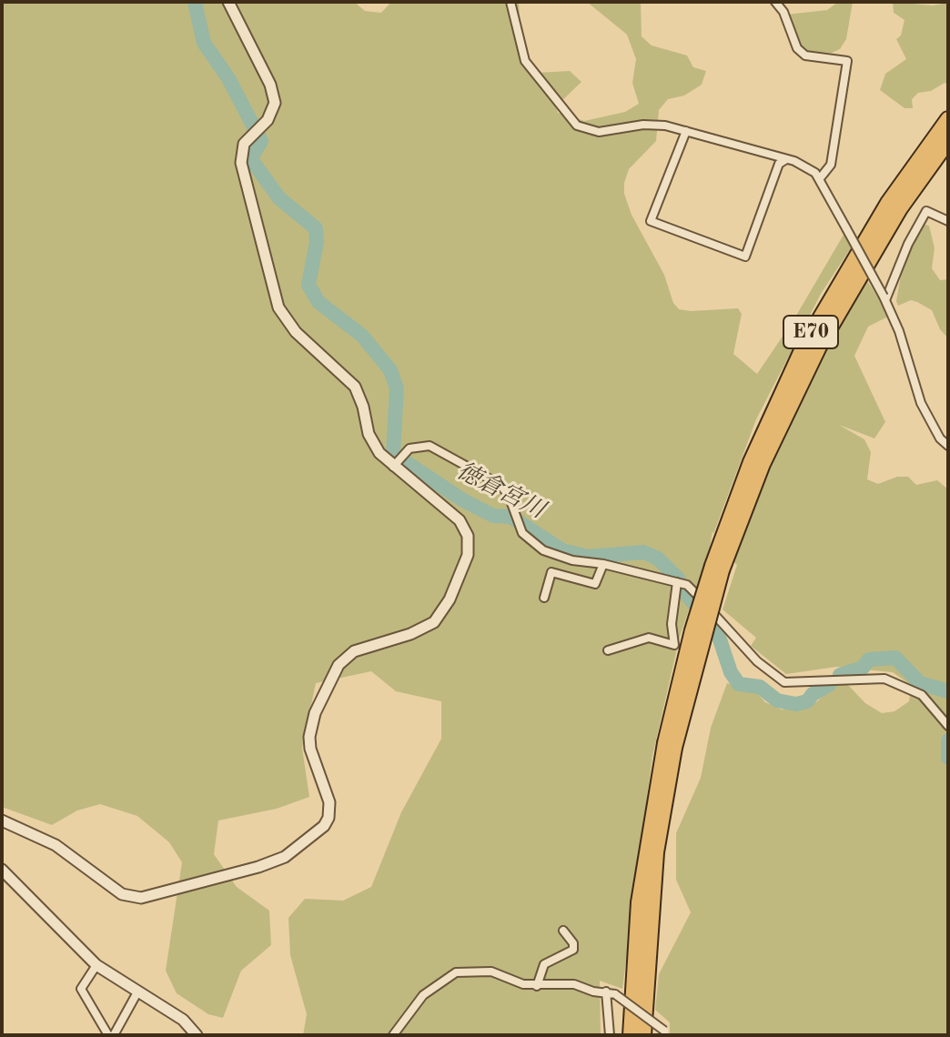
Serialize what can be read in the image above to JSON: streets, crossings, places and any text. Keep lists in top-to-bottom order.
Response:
{
  "streets": {
    "highway": ["E70"]
  },
  "water": ["徳倉宮川"]
}
